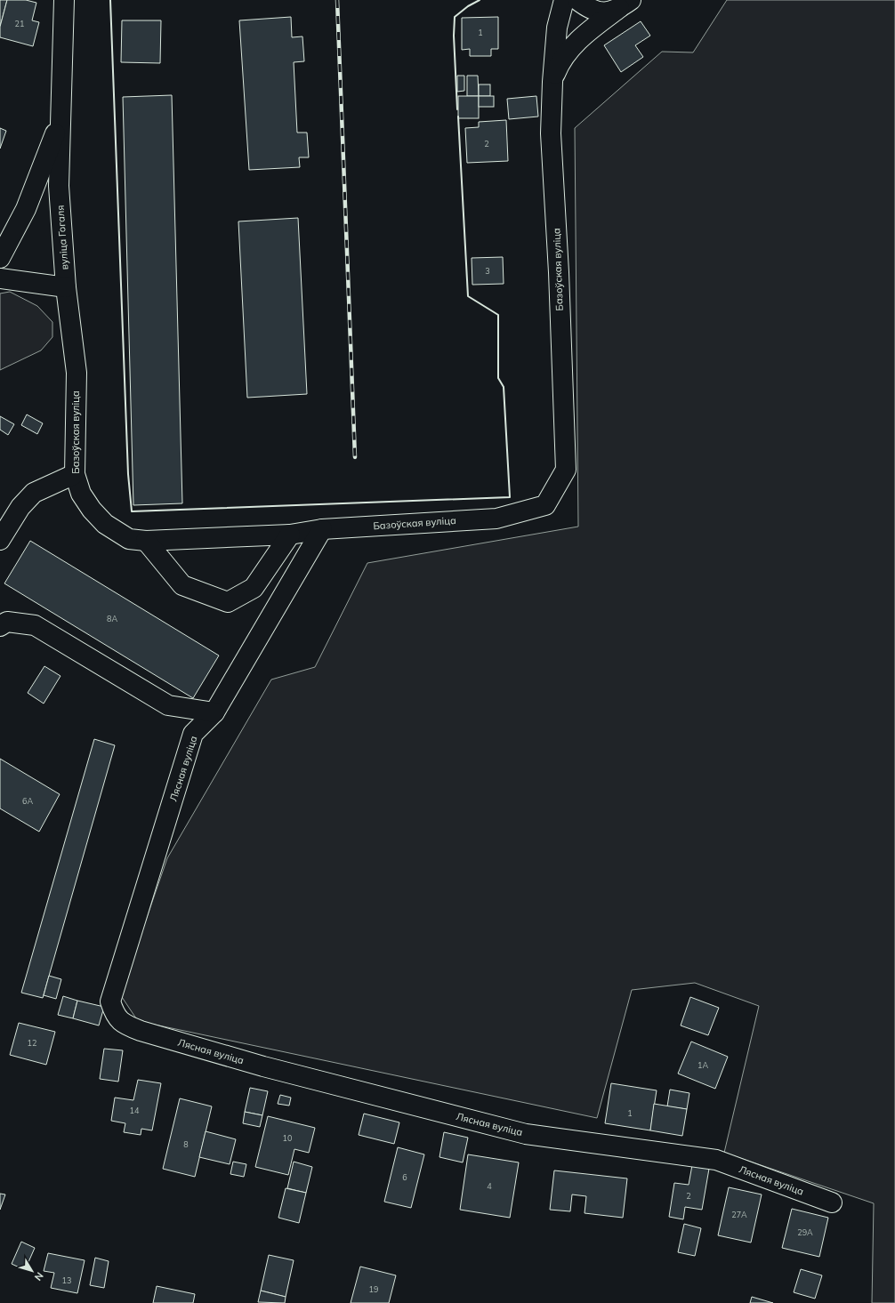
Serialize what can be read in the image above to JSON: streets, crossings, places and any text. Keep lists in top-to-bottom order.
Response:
{
  "streets": {
    "street": ["вуліца Гогаля", "Базоўская вуліца", "Лясная вуліца"]
  },
  "crossings": [
    ["вуліца Гогаля", "Базоўская вуліца"],
    ["Базоўская вуліца", "Лясная вуліца"]
  ],
  "house_numbers": [
    "21",
    "1",
    "2",
    "3",
    "8А",
    "6А",
    "12",
    "1А",
    "14",
    "1",
    "10",
    "8",
    "6",
    "4",
    "2",
    "27А",
    "29А",
    "13",
    "19"
  ],
  "north": "bottom right"
}
